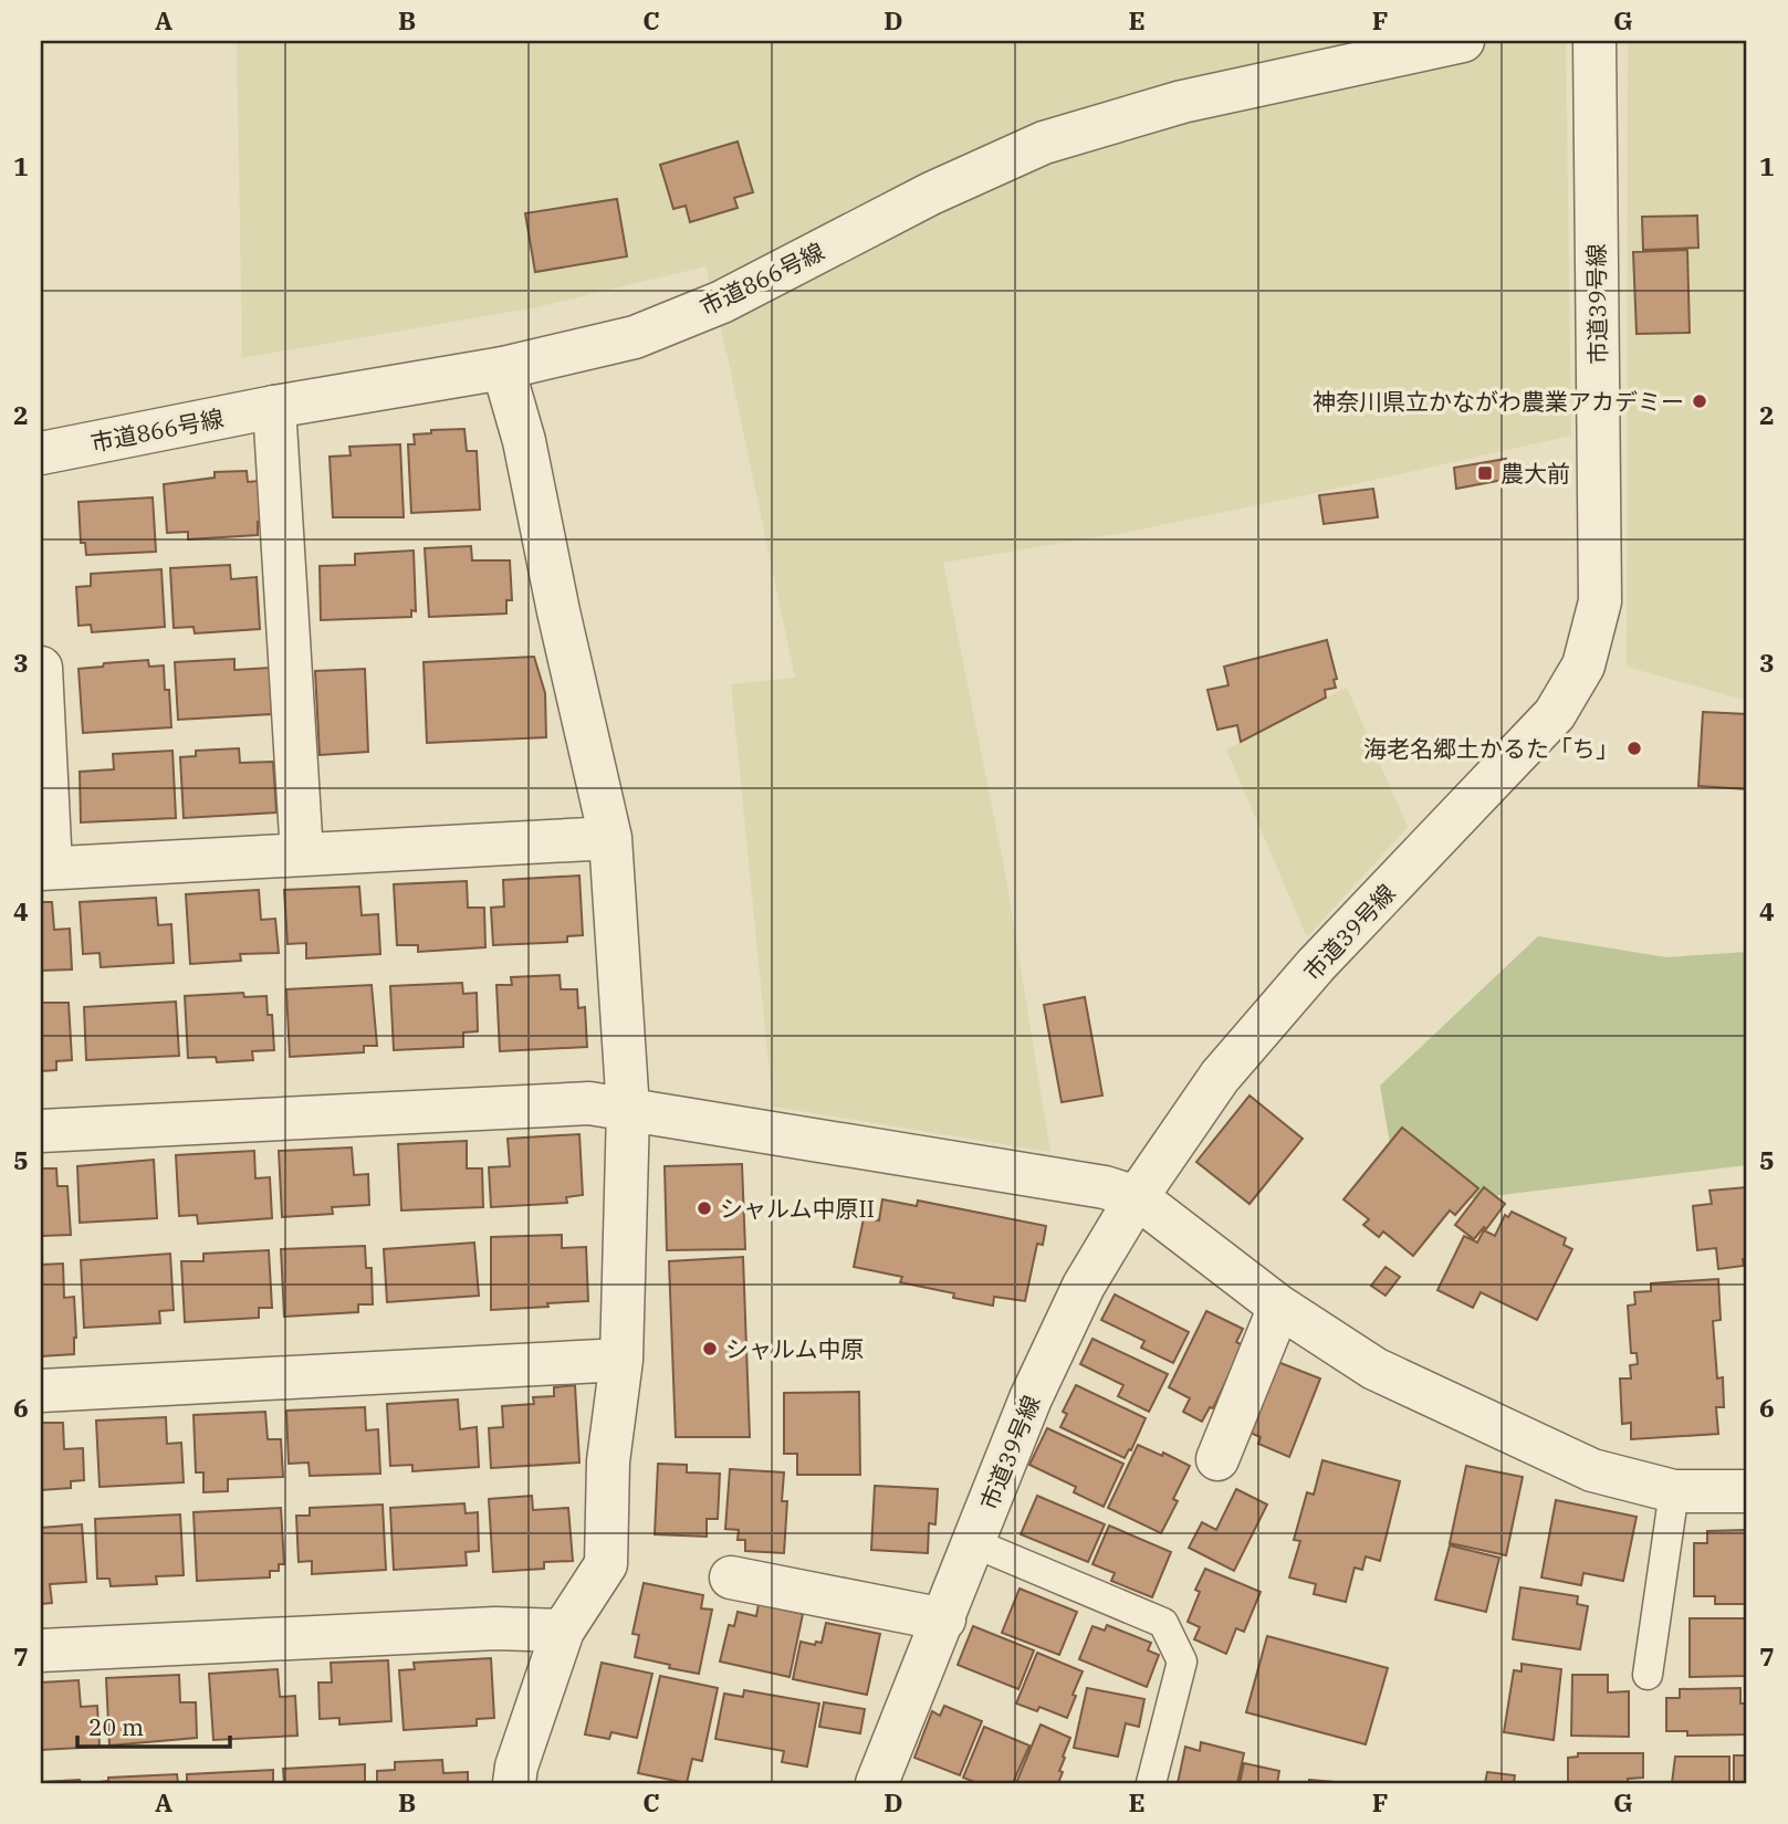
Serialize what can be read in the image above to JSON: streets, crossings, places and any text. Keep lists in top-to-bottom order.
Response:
{
  "streets": {
    "street": ["市道866号線", "市道39号線"]
  },
  "places": {
    "other": [
      "神奈川県立かながわ農業アカデミー",
      "海老名郷土かるた「ち」",
      "シャルム中原II",
      "シャルム中原"
    ],
    "transit": ["農大前"]
  },
  "scale_bar": "20 m",
  "grid": {
    "columns": [
      "A",
      "B",
      "C",
      "D",
      "E",
      "F",
      "G"
    ],
    "rows": [
      "1",
      "2",
      "3",
      "4",
      "5",
      "6",
      "7"
    ]
  }
}
